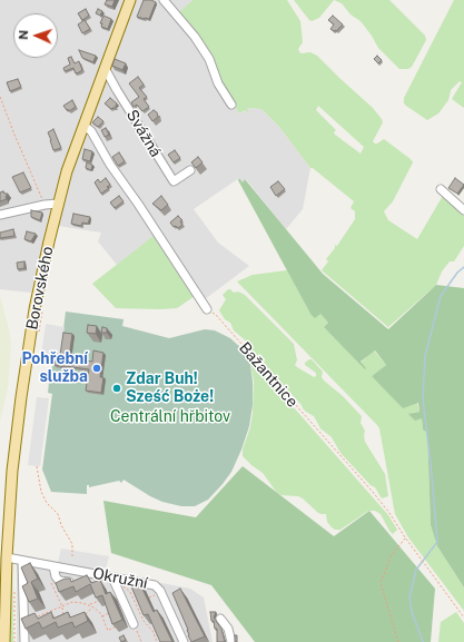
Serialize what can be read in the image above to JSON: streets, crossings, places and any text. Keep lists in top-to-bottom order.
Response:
{
  "streets": {
    "main road": ["Borovského"],
    "street": ["Svážná", "Okružní"],
    "path": ["Bažantnice"]
  },
  "crossings": [
    ["Svážná", "Borovského"],
    ["Borovského", "Okružní"]
  ],
  "parks": ["Centrální hřbitov"],
  "places": ["Pohřební služba", "Zdar Buh! Sześć Boże!"],
  "north": "left"
}
